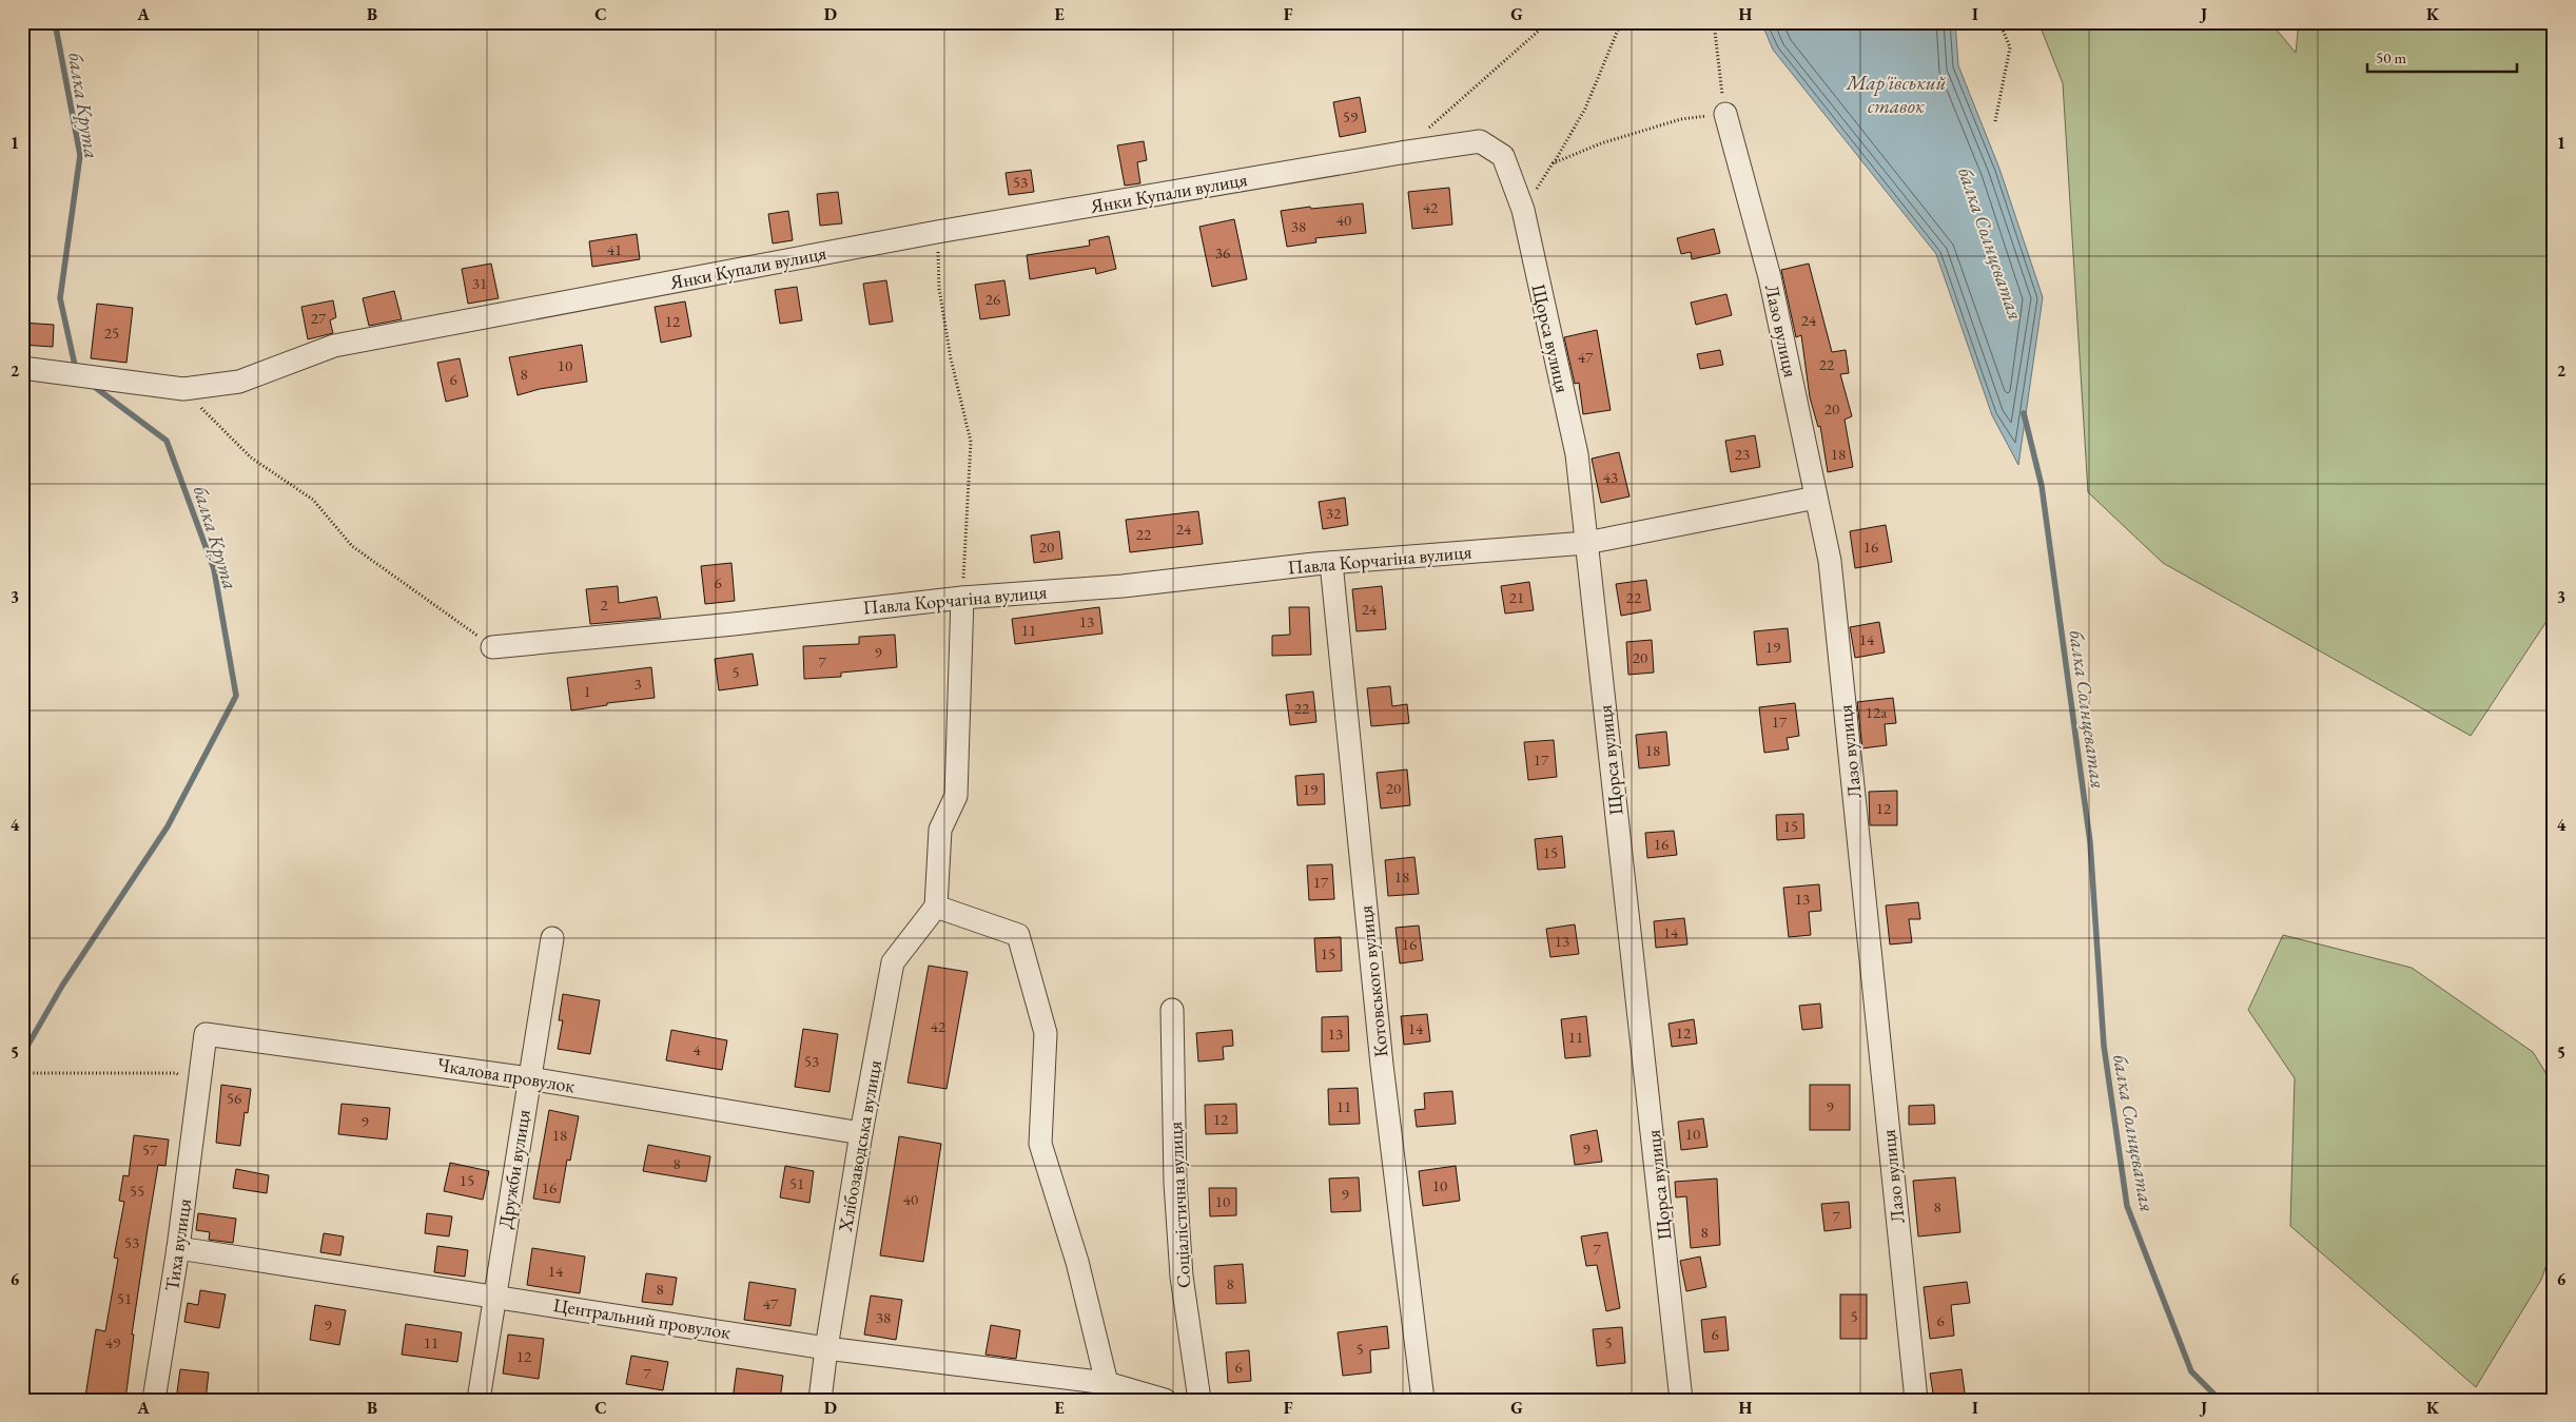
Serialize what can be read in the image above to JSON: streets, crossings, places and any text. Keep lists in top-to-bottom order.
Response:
{
  "streets": {
    "street": [
      "Янки Купали вулиця",
      "Лазо вулиця",
      "Щорса вулиця",
      "Павла Корчагіна вулиця",
      "Котовського вулиця",
      "Чкалова провулок",
      "Хлібозаводська вулиця",
      "Дружби вулиця",
      "Соціалістична вулиця",
      "Тиха вулиця",
      "Центральний провулок"
    ]
  },
  "crossings": [
    ["Янки Купали вулиця", "Щорса вулиця"],
    ["Лазо вулиця", "Павла Корчагіна вулиця"],
    ["Щорса вулиця", "Павла Корчагіна вулиця"],
    ["Павла Корчагіна вулиця", "Котовського вулиця"],
    ["Чкалова провулок", "Хлібозаводська вулиця"],
    ["Чкалова провулок", "Дружби вулиця"],
    ["Чкалова провулок", "Тиха вулиця"],
    ["Хлібозаводська вулиця", "Центральний провулок"],
    ["Дружби вулиця", "Центральний провулок"],
    ["Тиха вулиця", "Центральний провулок"]
  ],
  "water": ["Мар'ївський ставок", "балка Крута", "балка Солнцеватая"],
  "house_numbers": [
    "59",
    "53",
    "42",
    "40",
    "38",
    "41",
    "36",
    "31",
    "26",
    "27",
    "24",
    "12",
    "25",
    "47",
    "22",
    "10",
    "8",
    "6",
    "20",
    "23",
    "18",
    "43",
    "32",
    "24",
    "22",
    "20",
    "16",
    "6",
    "21",
    "22",
    "2",
    "24",
    "13",
    "11",
    "14",
    "19",
    "9",
    "20",
    "7",
    "5",
    "3",
    "1",
    "22",
    "12а",
    "17",
    "18",
    "17",
    "20",
    "19",
    "12",
    "15",
    "16",
    "15",
    "18",
    "17",
    "13",
    "14",
    "13",
    "16",
    "15",
    "42",
    "14",
    "12",
    "13",
    "11",
    "4",
    "53",
    "56",
    "11",
    "9",
    "12",
    "9",
    "10",
    "18",
    "9",
    "57",
    "8",
    "15",
    "51",
    "10",
    "16",
    "55",
    "9",
    "40",
    "10",
    "8",
    "7",
    "8",
    "53",
    "7",
    "14",
    "8",
    "8",
    "51",
    "47",
    "5",
    "38",
    "6",
    "9",
    "6",
    "49",
    "11",
    "5",
    "5",
    "12",
    "6",
    "7"
  ],
  "scale_bar": "50 m",
  "grid": {
    "columns": [
      "A",
      "B",
      "C",
      "D",
      "E",
      "F",
      "G",
      "H",
      "I",
      "J",
      "K"
    ],
    "rows": [
      "1",
      "2",
      "3",
      "4",
      "5",
      "6"
    ]
  }
}
